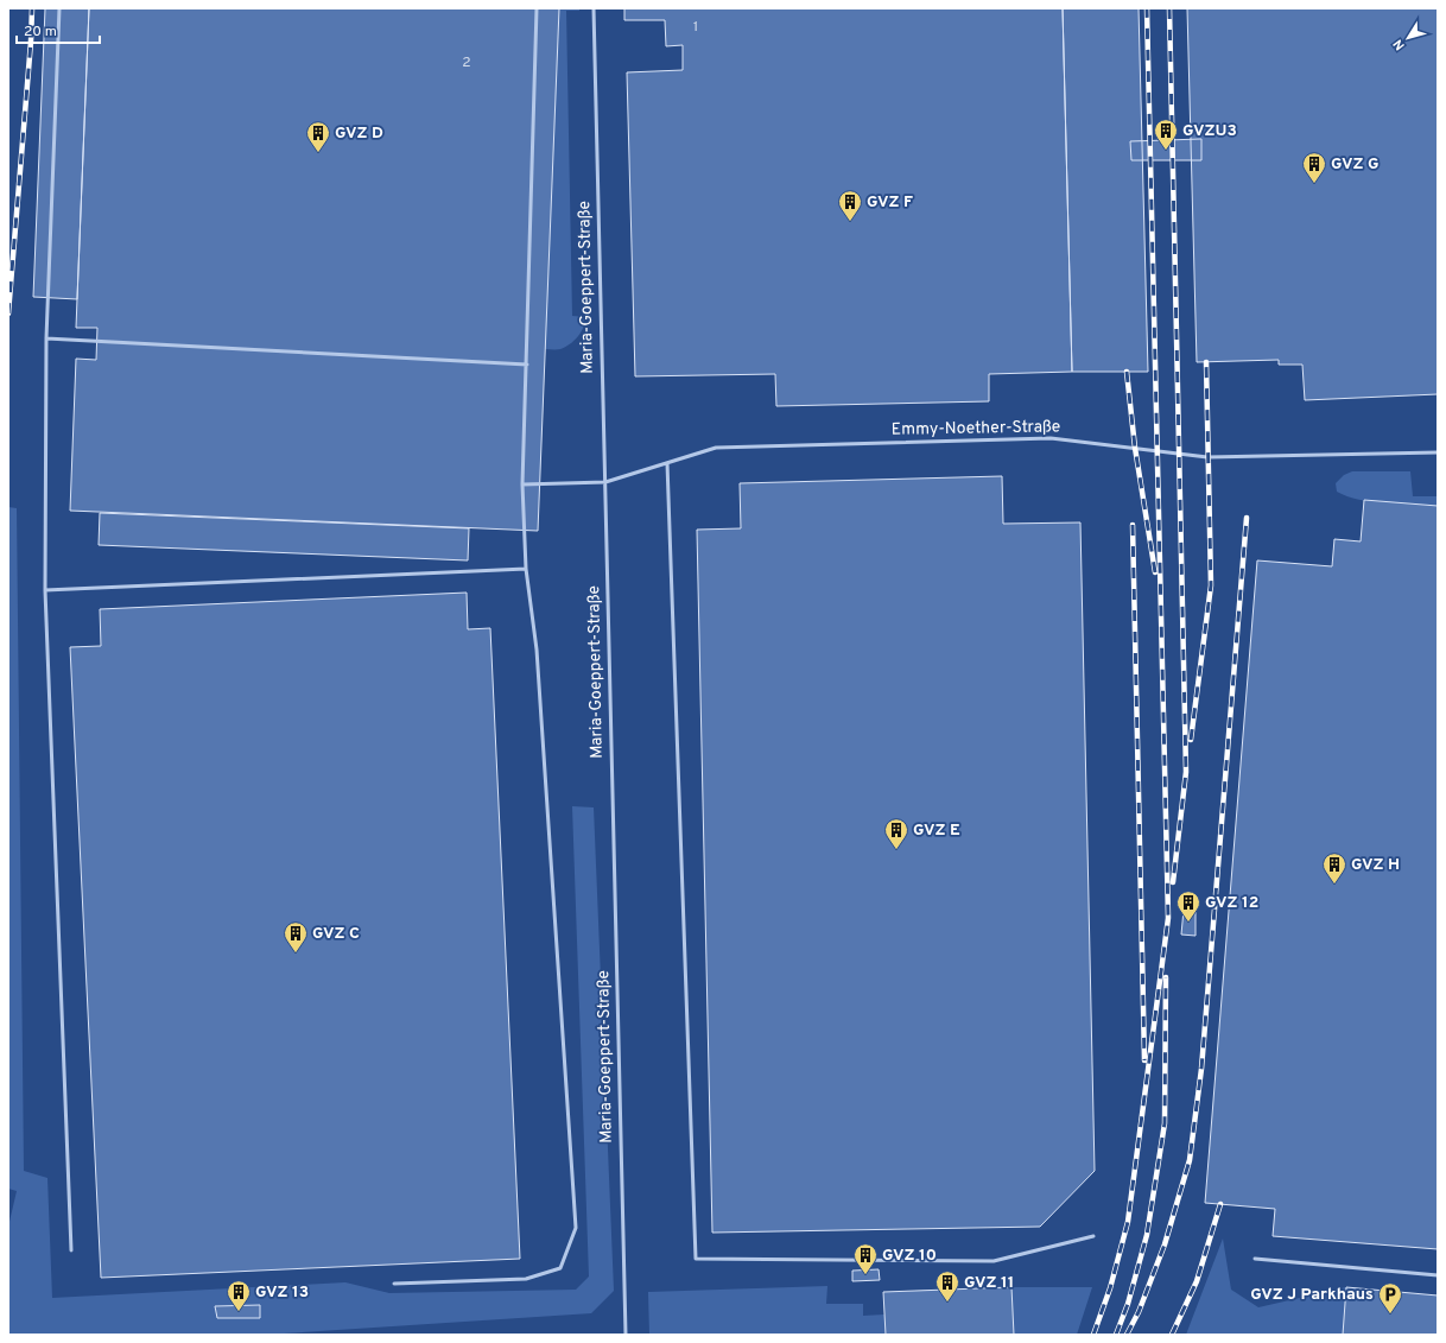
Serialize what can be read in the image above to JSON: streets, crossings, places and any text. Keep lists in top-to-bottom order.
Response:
{
  "streets": {
    "lane": ["Maria-Goeppert-Straße", "Emmy-Noether-Straße"]
  },
  "crossings": [
    ["Maria-Goeppert-Straße", "Emmy-Noether-Straße"]
  ],
  "places": {
    "building": [
      "GVZU3",
      "GVZ D",
      "GVZ G",
      "GVZ F",
      "GVZ E",
      "GVZ H",
      "GVZ 12",
      "GVZ C",
      "GVZ 10",
      "GVZ 11",
      "GVZ 13"
    ],
    "parking": ["GVZ J Parkhaus"]
  },
  "house_numbers": ["1", "2"],
  "scale_bar": "20 m",
  "north": "bottom left"
}
